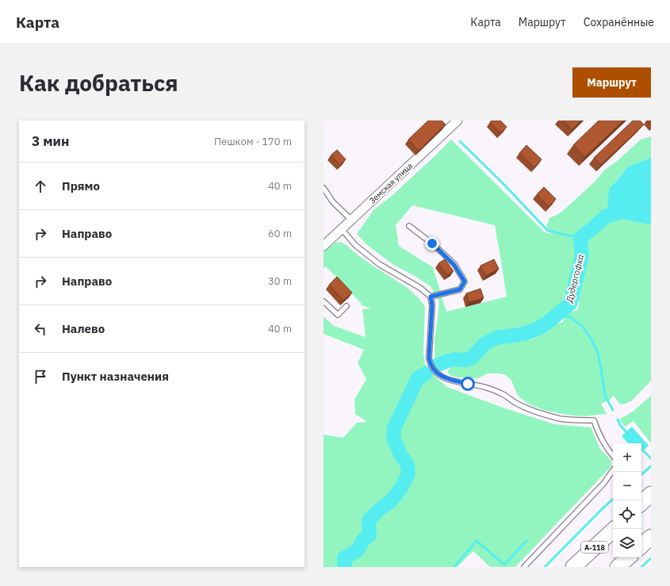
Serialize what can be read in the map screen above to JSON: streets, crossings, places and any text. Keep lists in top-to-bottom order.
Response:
{
  "streets": {
    "highway": ["А-118"],
    "street": ["Земская улица"]
  },
  "water": ["Дудергофка"],
  "page": {
    "header": "Карта",
    "nav": ["Карта", "Маршрут", "Сохранённые"],
    "buttons": "Маршрут",
    "title": "Как добраться",
    "heading": ["3 мин", "Пешком · 170 m"],
    "list": [
      ["Прямо", "40 m"],
      ["Направо", "60 m"],
      ["Направо", "30 m"],
      ["Налево", "40 m"],
      "Пункт назначения"
    ],
    "map_buttons": ["+", "−"]
  }
}
